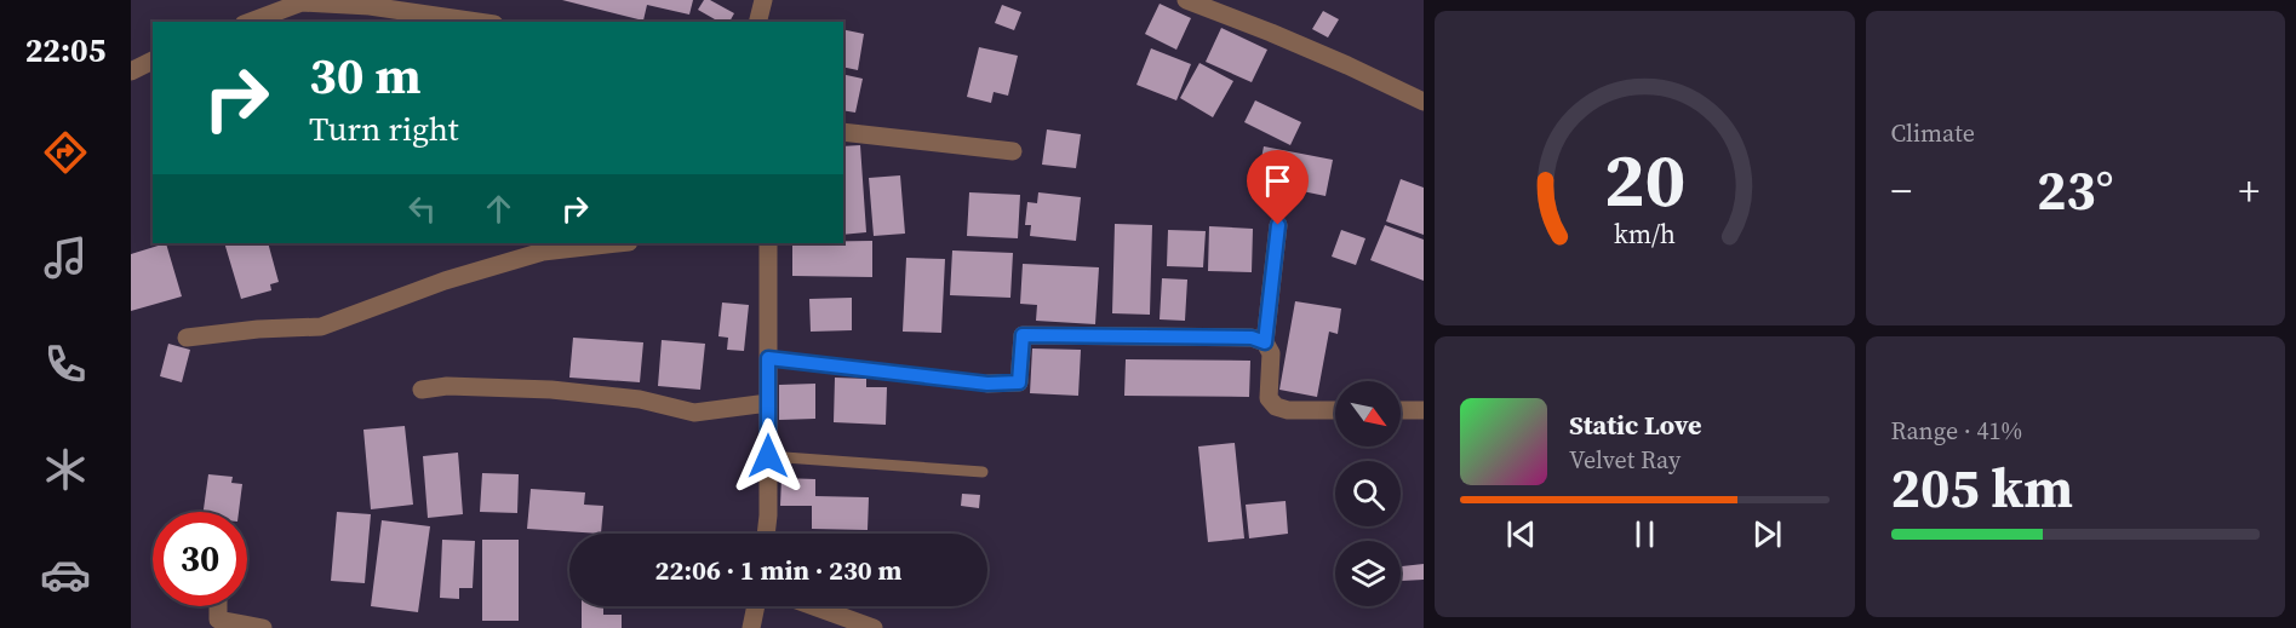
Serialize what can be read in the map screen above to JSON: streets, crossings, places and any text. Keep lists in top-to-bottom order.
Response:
{
  "north": "bottom right",
  "page": {
    "tabs": "22:05",
    "tile": [
      "Climate",
      ["Range · 41%", "205 km"]
    ],
    "turn": ["30 m", "Turn right"],
    "heat": ["−", "23°", "+"],
    "song": ["Static Love", "Velvet Ray"],
    "limit": "30",
    "trip": "22:06 · 1 min · 230 m",
    "gauge": ["20", "km/h"]
  }
}
